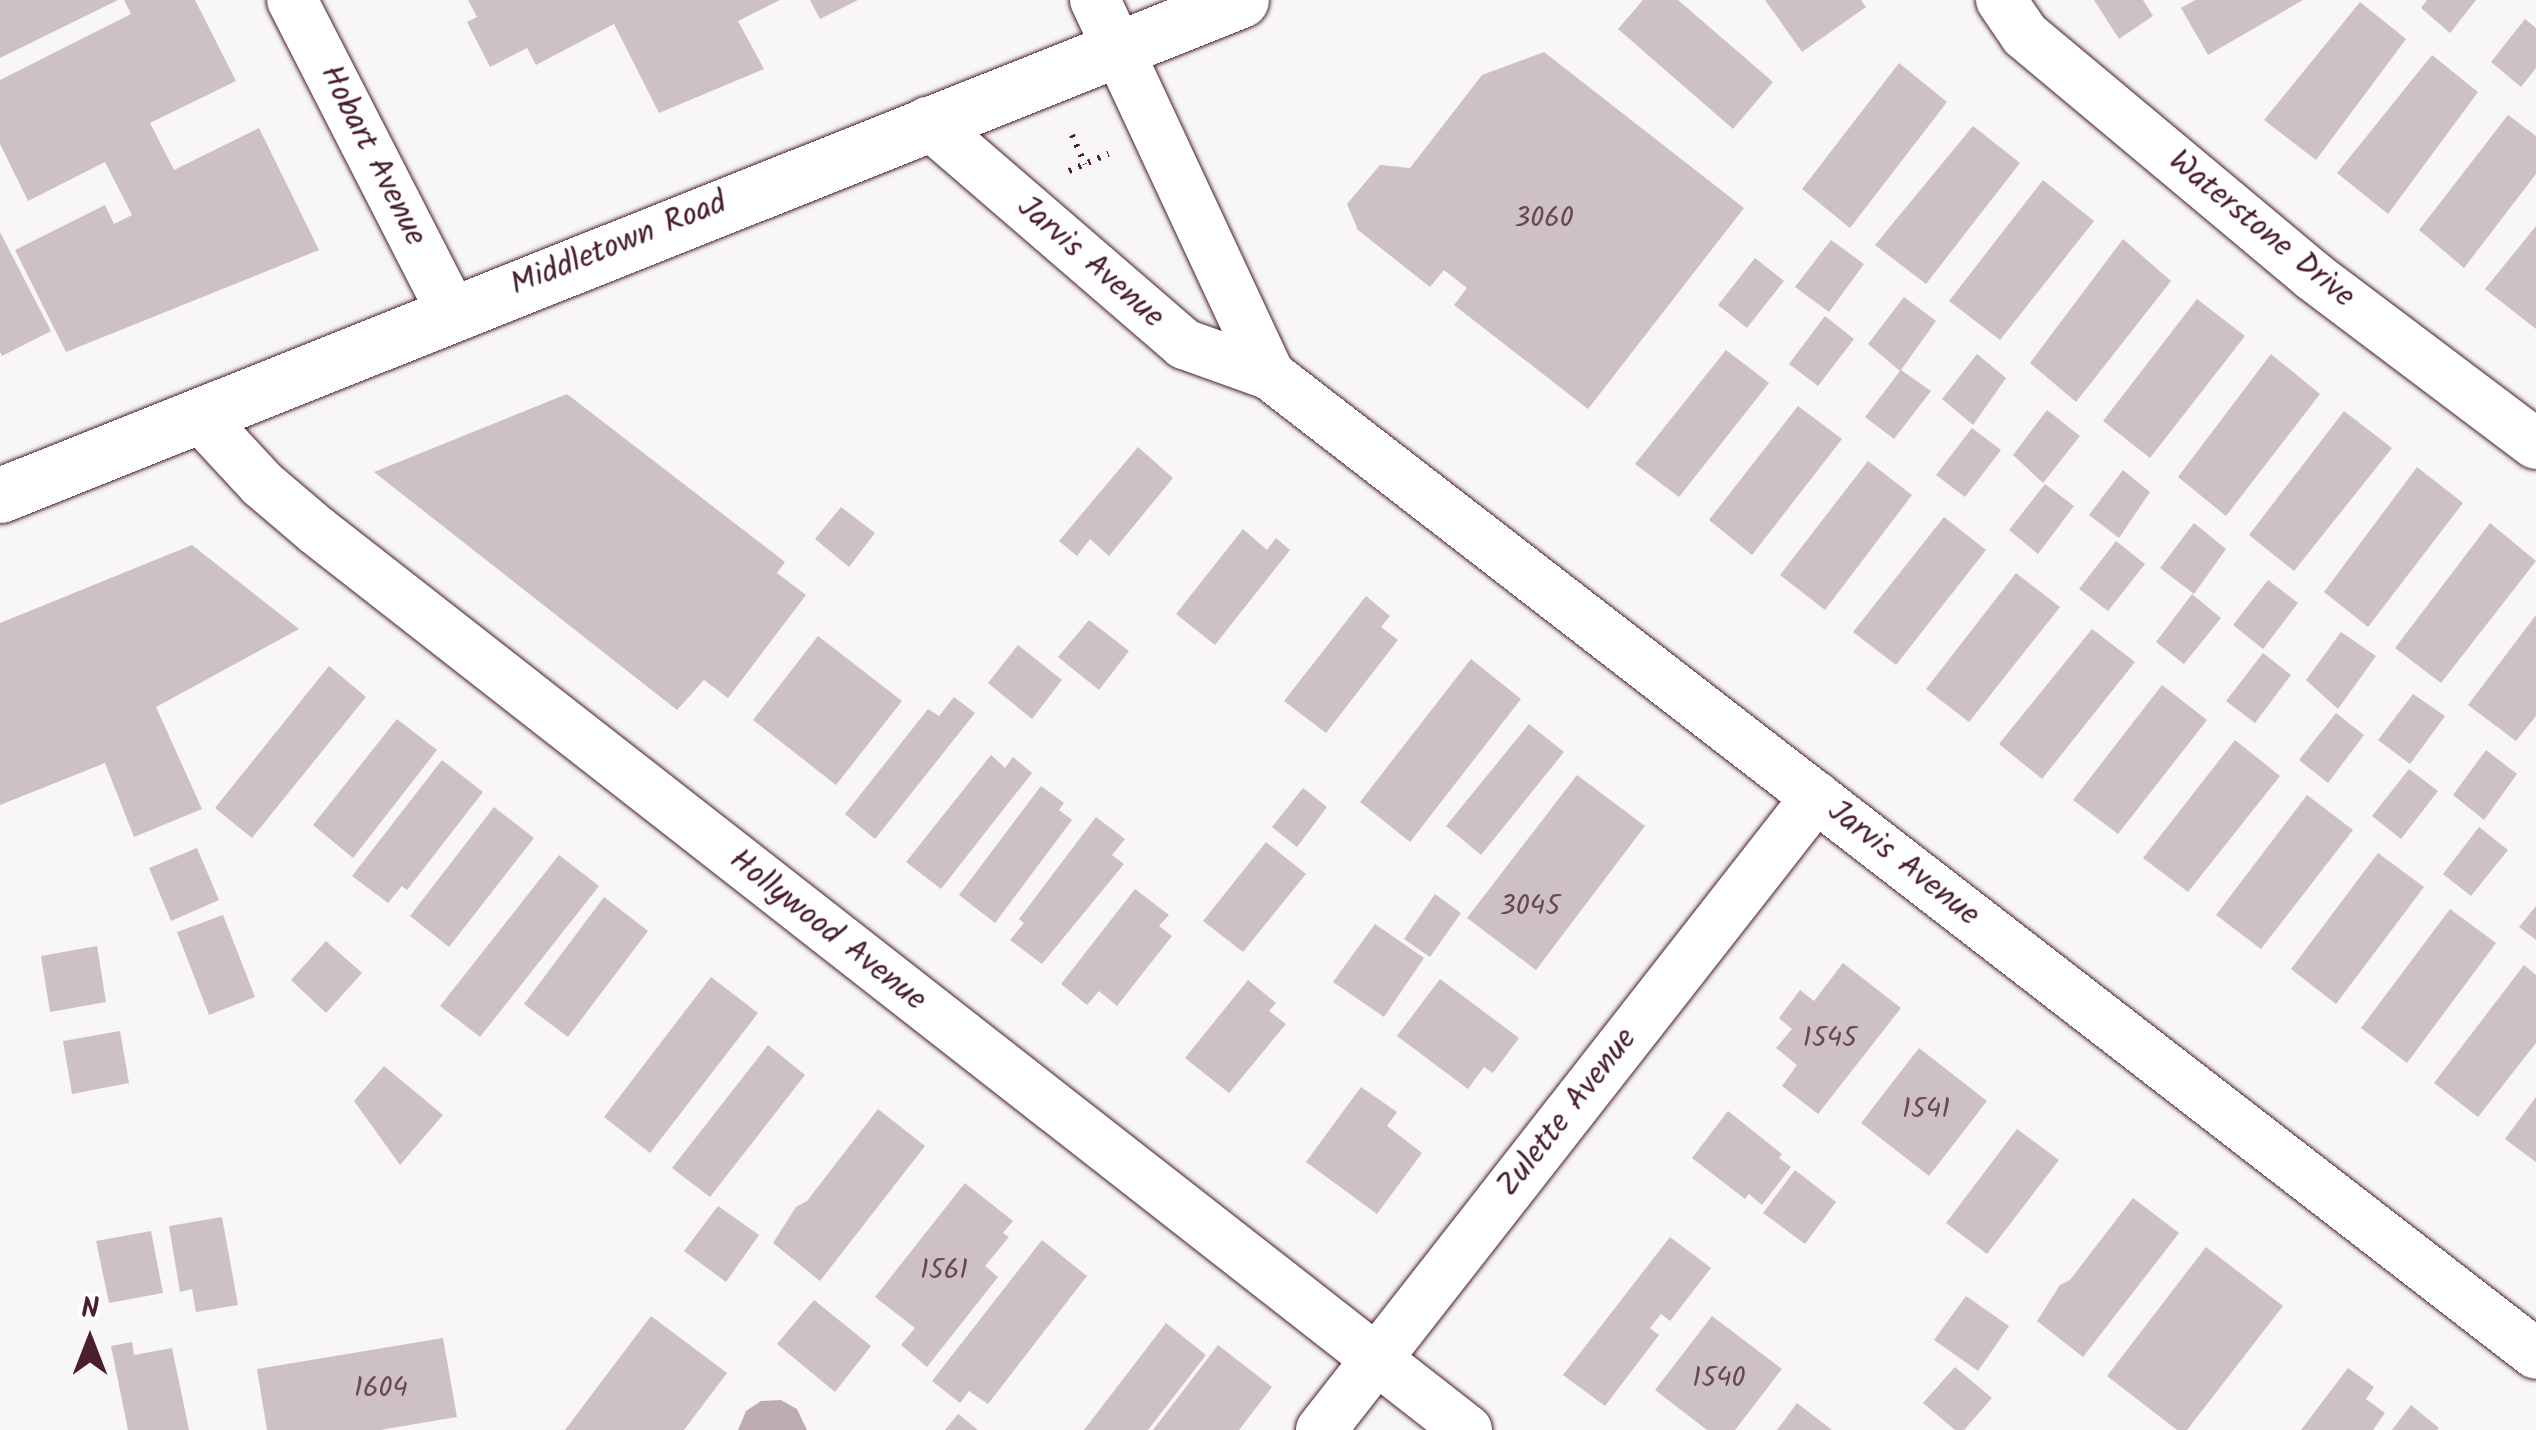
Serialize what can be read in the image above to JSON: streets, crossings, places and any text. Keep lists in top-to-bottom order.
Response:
{
  "streets": {
    "street": [
      "Hobart Avenue",
      "Waterstone Drive",
      "Middletown Road",
      "Jarvis Avenue",
      "Hollywood Avenue",
      "Zulette Avenue"
    ]
  },
  "crossings": [
    ["Hobart Avenue", "Middletown Road"],
    ["Middletown Road", "Jarvis Avenue"],
    ["Middletown Road", "Hollywood Avenue"],
    ["Jarvis Avenue", "Zulette Avenue"],
    ["Hollywood Avenue", "Zulette Avenue"]
  ],
  "house_numbers": [
    "3060",
    "3045",
    "1545",
    "1541",
    "1561",
    "1540",
    "1604"
  ],
  "north": "top"
}
